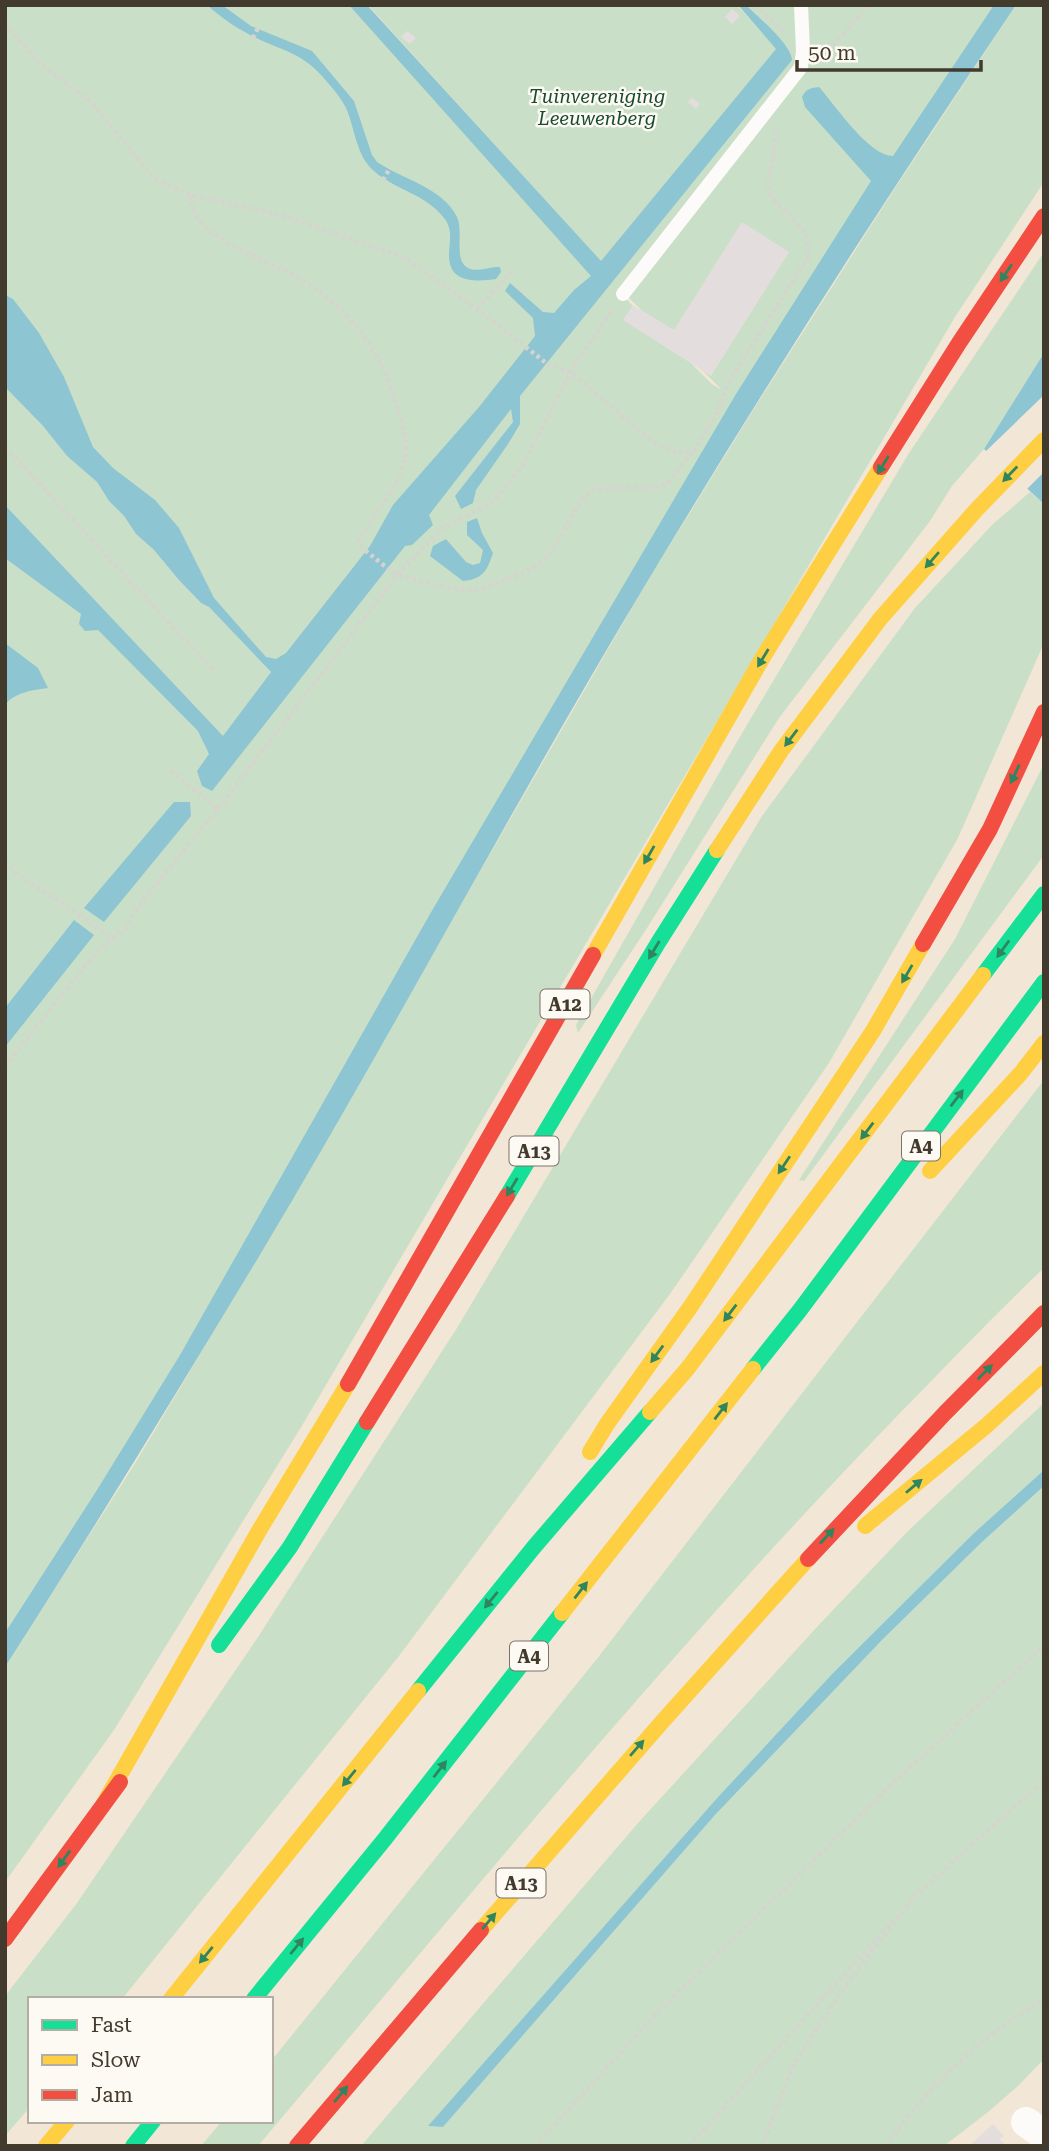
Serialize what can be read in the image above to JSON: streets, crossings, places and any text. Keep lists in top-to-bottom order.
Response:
{
  "streets": {
    "highway": ["A12", "A4", "A13"]
  },
  "parks": ["Tuinvereniging Leeuwenberg"],
  "legend": ["Fast", "Slow", "Jam"],
  "scale_bar": "50 m"
}
